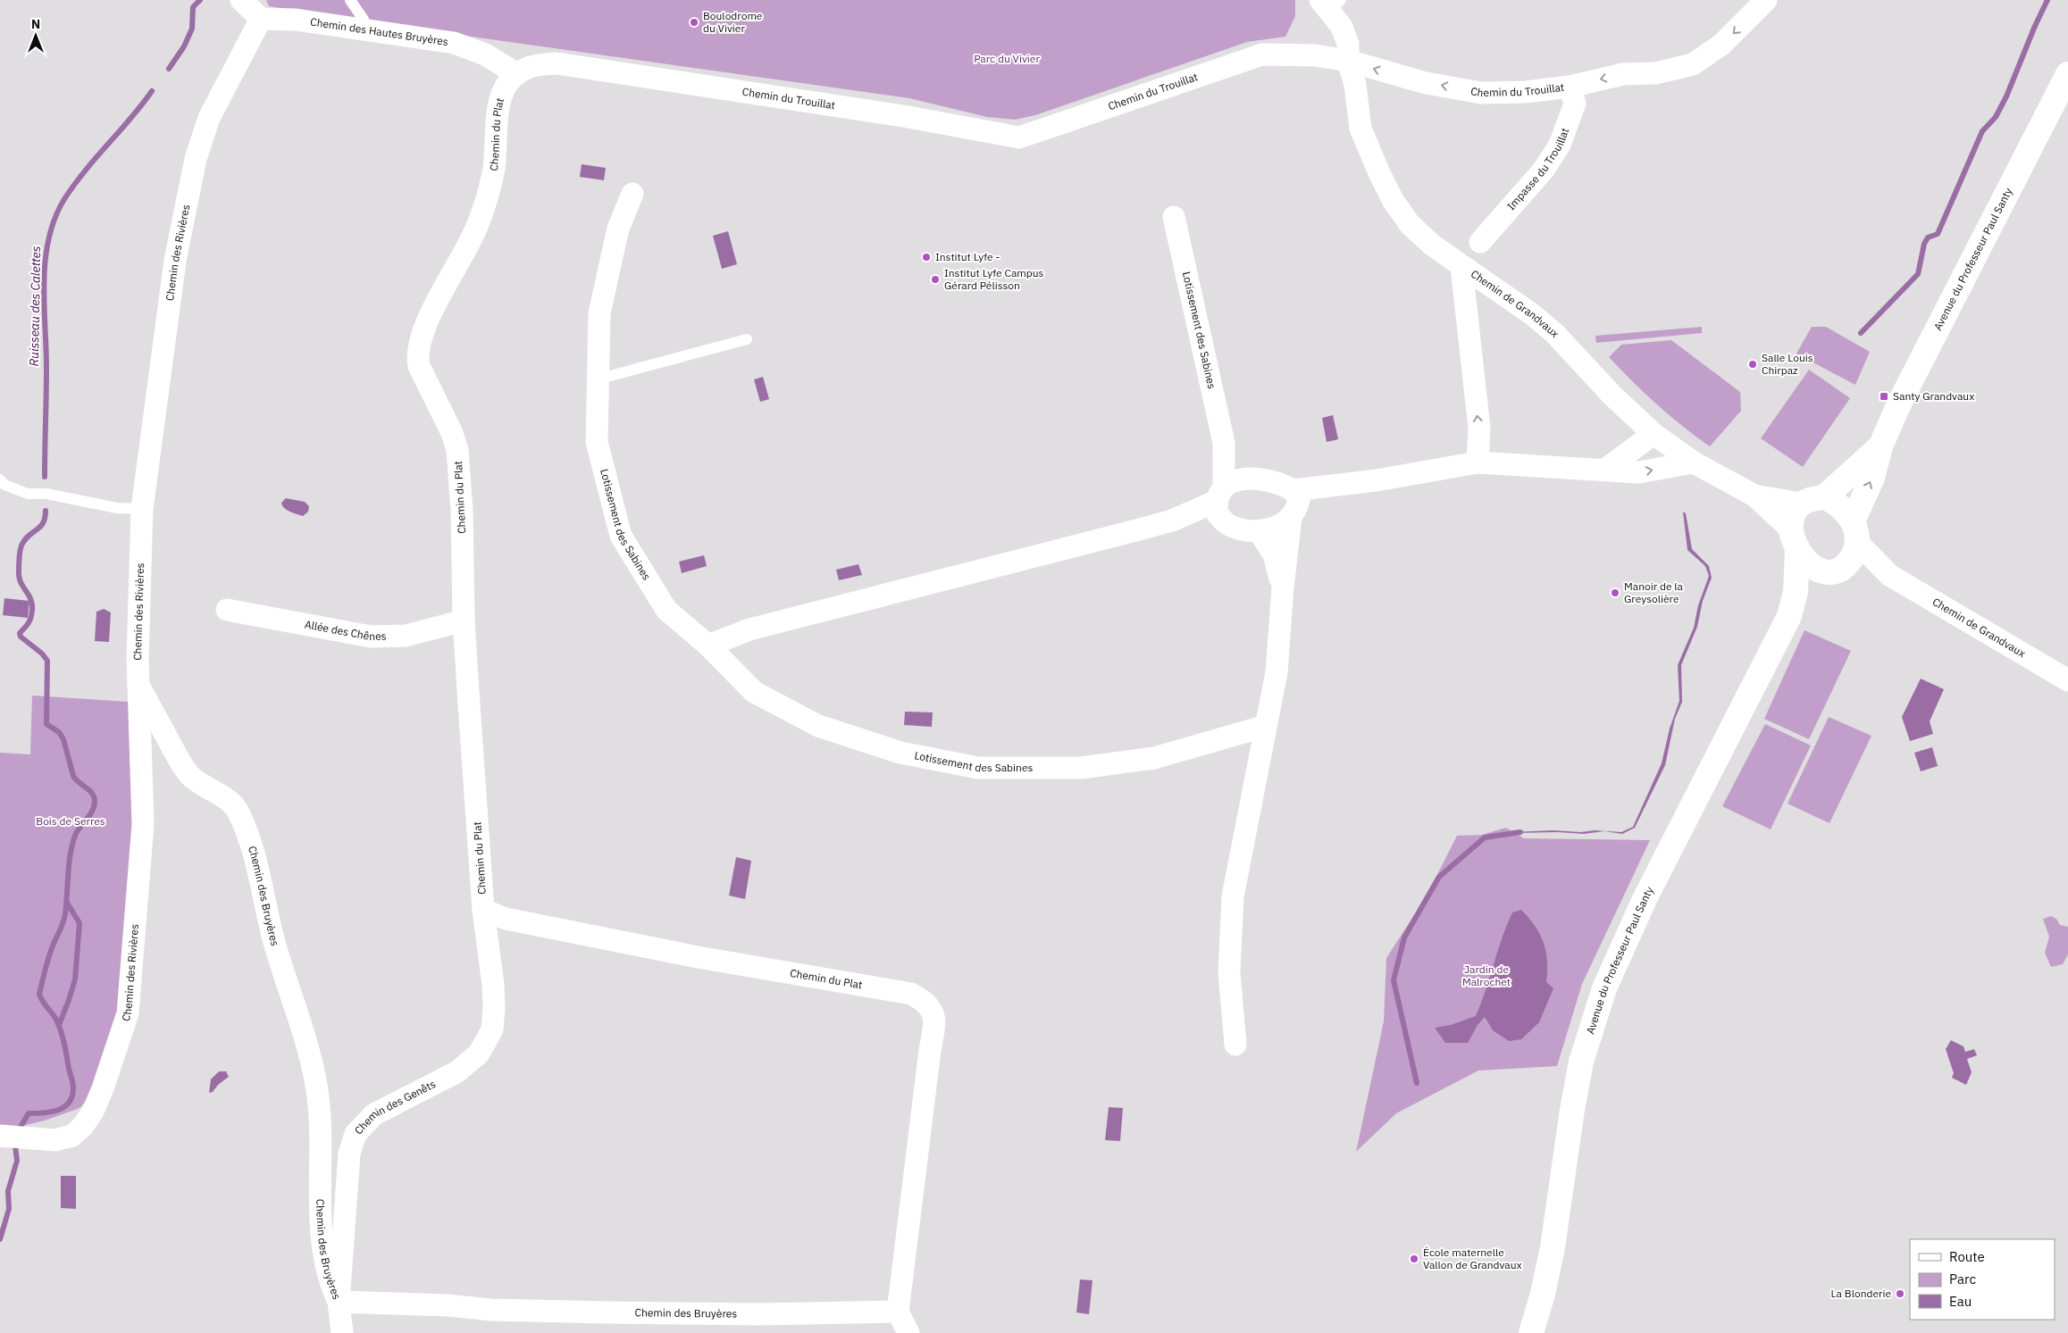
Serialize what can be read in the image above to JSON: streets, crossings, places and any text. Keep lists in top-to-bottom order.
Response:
{
  "streets": {
    "main road": ["Avenue du Professeur Paul Santy"],
    "street": [
      "Chemin des Hautes Bruyères",
      "Chemin du Trouillat",
      "Chemin du Plat",
      "Impasse du Trouillat",
      "Chemin des Rivières",
      "Chemin de Grandvaux",
      "Lotissement des Sabines",
      "Allée des Chênes",
      "Chemin des Bruyères",
      "Chemin des Genêts"
    ]
  },
  "crossings": [
    ["Chemin des Hautes Bruyères", "Chemin du Trouillat"],
    ["Chemin des Hautes Bruyères", "Chemin du Plat"],
    ["Chemin des Hautes Bruyères", "Chemin des Rivières"],
    ["Chemin du Trouillat", "Chemin du Plat"],
    ["Chemin du Trouillat", "Impasse du Trouillat"],
    ["Chemin du Trouillat", "Chemin de Grandvaux"],
    ["Chemin du Plat", "Allée des Chênes"],
    ["Chemin du Plat", "Chemin des Bruyères"],
    ["Chemin du Plat", "Chemin des Genêts"],
    ["Chemin des Rivières", "Chemin des Bruyères"],
    ["Avenue du Professeur Paul Santy", "Chemin de Grandvaux"],
    ["Chemin des Bruyères", "Chemin des Genêts"]
  ],
  "water": ["Ruisseau des Calettes"],
  "parks": ["Parc du Vivier", "Bois de Serres", "Jardin de Malrochet"],
  "places": {
    "other": [
      "Boulodrome du Vivier",
      "Institut Lyfe -",
      "Institut Lyfe Campus Gérard Pélisson",
      "Salle Louis Chirpaz",
      "Manoir de la Greysolière",
      "École maternelle Vallon de Grandvaux",
      "La Blonderie"
    ],
    "transit": ["Santy Grandvaux"]
  },
  "legend": ["Route", "Parc", "Eau"],
  "north": "top"
}
